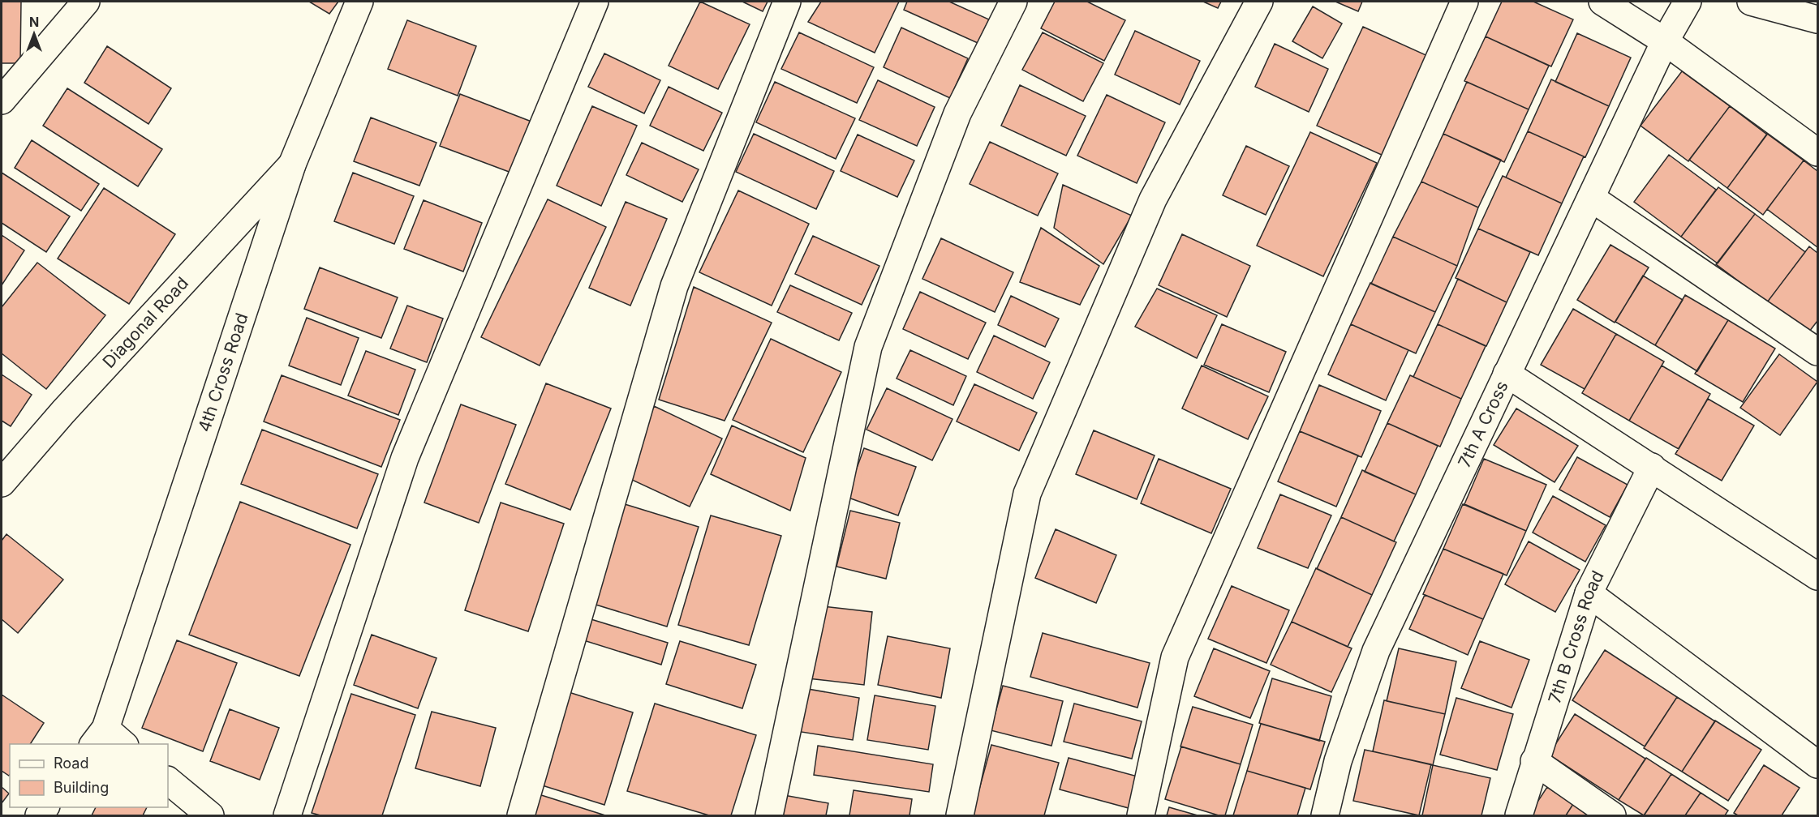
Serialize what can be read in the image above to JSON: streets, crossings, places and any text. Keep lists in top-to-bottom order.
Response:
{
  "streets": {
    "street": [
      "Diagonal Road",
      "4th Cross Road",
      "7th A Cross",
      "7th B Cross Road"
    ]
  },
  "crossings": [
    ["Diagonal Road", "4th Cross Road"]
  ],
  "legend": ["Road", "Building"],
  "north": "top"
}
